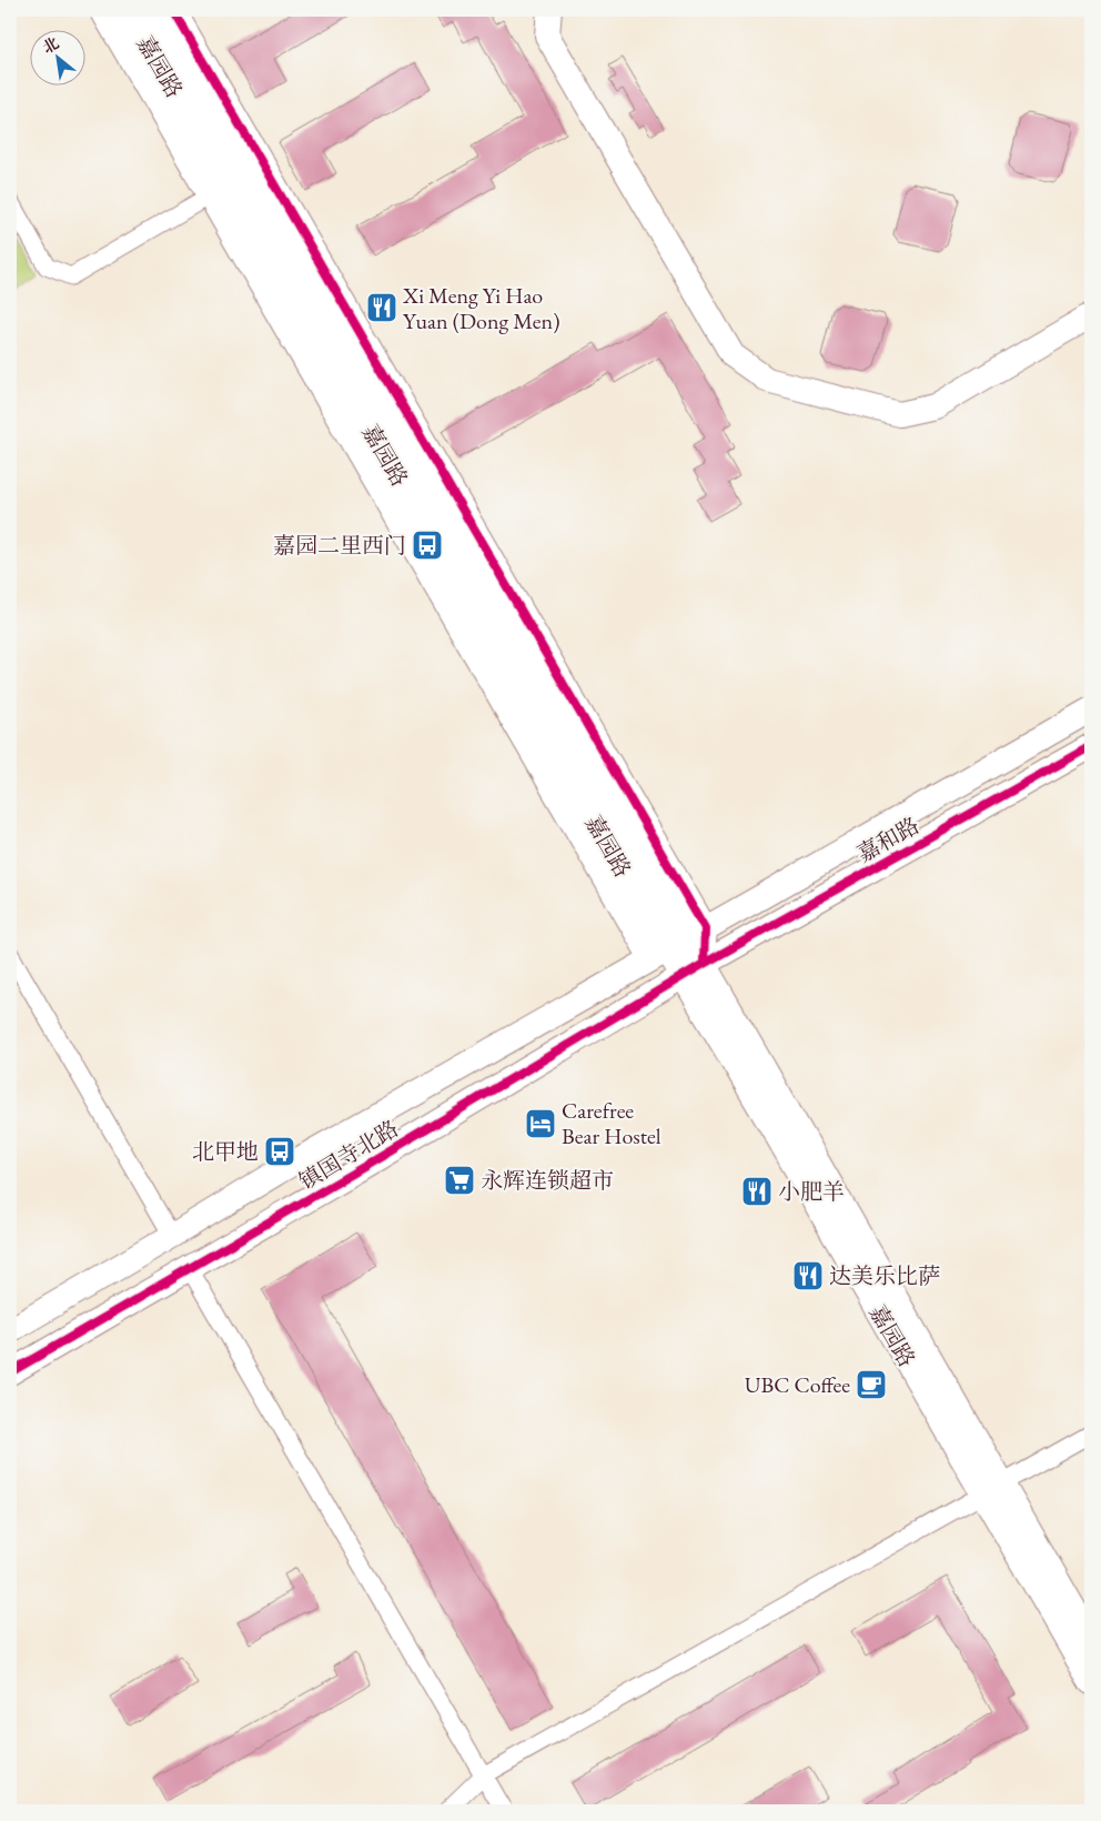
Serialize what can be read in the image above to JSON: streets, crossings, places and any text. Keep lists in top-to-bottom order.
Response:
{
  "streets": {
    "street": ["嘉园路", "嘉和路", "镇国寺北路"]
  },
  "crossings": [
    ["嘉园路", "嘉和路"],
    ["嘉园路", "镇国寺北路"],
    ["嘉和路", "镇国寺北路"]
  ],
  "places": {
    "restaurant": ["Xi Meng Yi Hao Yuan (Dong Men)", "小肥羊", "达美乐比萨"],
    "bus stop": ["嘉园二里西门", "北甲地"],
    "hotel": ["Carefree Bear Hostel"],
    "supermarket": ["永辉连锁超市"],
    "cafe": ["UBC Coffee"]
  },
  "north": "top left"
}
